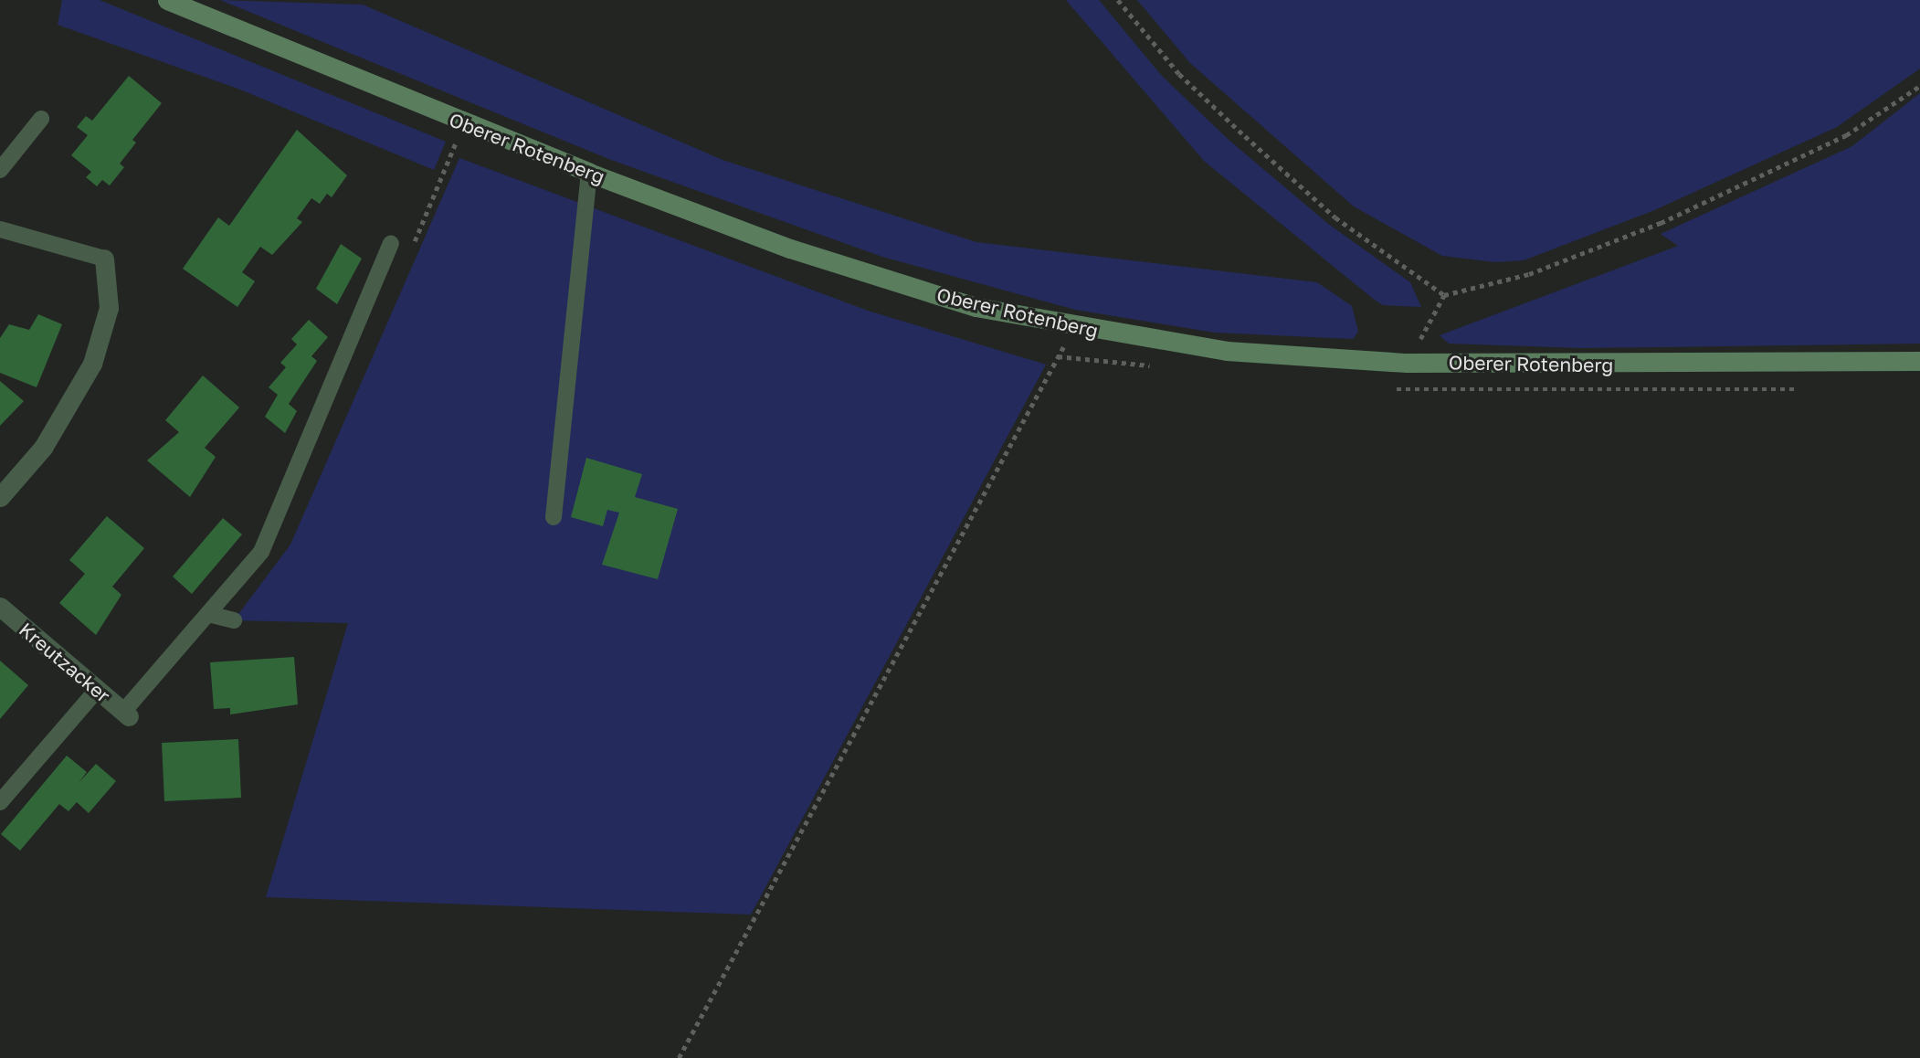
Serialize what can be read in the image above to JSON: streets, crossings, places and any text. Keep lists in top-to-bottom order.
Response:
{
  "streets": {
    "street": ["Oberer Rotenberg", "Kreutzacker"]
  }
}
